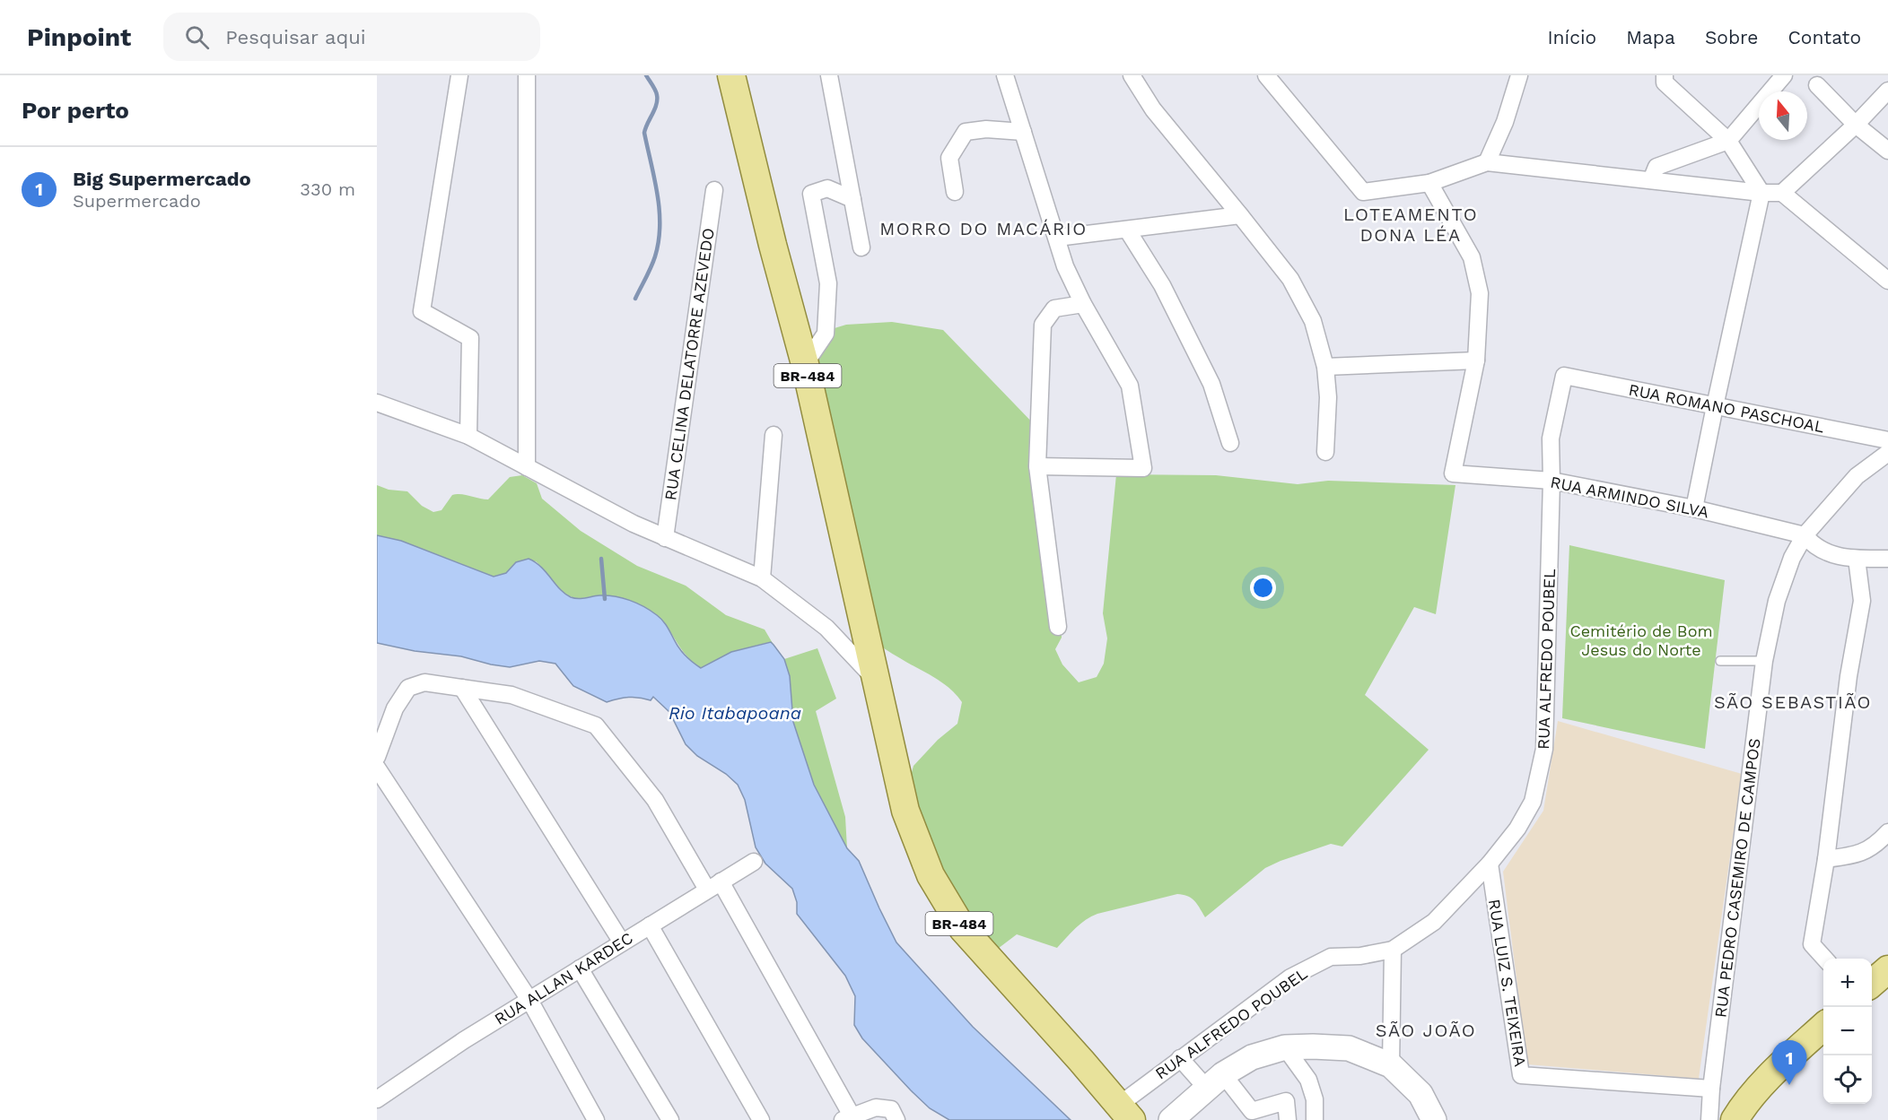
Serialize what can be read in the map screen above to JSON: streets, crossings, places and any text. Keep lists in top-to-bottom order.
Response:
{
  "streets": {
    "main road": ["BR-484"],
    "street": [
      "RUA CELINA DELATORRE AZEVEDO",
      "RUA ROMANO PASCHOAL",
      "RUA ARMINDO SILVA",
      "RUA ALFREDO POUBEL",
      "RUA PEDRO CASEMIRO DE CAMPOS",
      "RUA ALLAN KARDEC",
      "RUA LUIZ S. TEIXEIRA"
    ]
  },
  "crossings": [
    ["BR-484", "RUA ALFREDO POUBEL"],
    ["RUA ROMANO PASCHOAL", "RUA ALFREDO POUBEL"],
    ["RUA ARMINDO SILVA", "RUA ALFREDO POUBEL"],
    ["RUA ARMINDO SILVA", "RUA PEDRO CASEMIRO DE CAMPOS"],
    ["RUA ALFREDO POUBEL", "RUA LUIZ S. TEIXEIRA"],
    ["RUA PEDRO CASEMIRO DE CAMPOS", "RUA LUIZ S. TEIXEIRA"]
  ],
  "districts": [
    "LOTEAMENTO DONA LÉA",
    "MORRO DO MACÁRIO",
    "SÃO SEBASTIÃO",
    "SÃO JOÃO"
  ],
  "water": ["Rio Itabapoana"],
  "parks": ["Cemitério de Bom Jesus do Norte"],
  "north": "top",
  "page": {
    "header": "Pinpoint",
    "search": "Pesquisar aqui",
    "nav": [
      "Início",
      "Mapa",
      "Sobre",
      "Contato"
    ],
    "heading": "Por perto",
    "list": [
      {
        "mark": "1",
        "name": "Big Supermercado",
        "note": "Supermercado",
        "value": "330 m"
      }
    ],
    "map_buttons": ["+", "−"],
    "pins": "1"
  }
}
